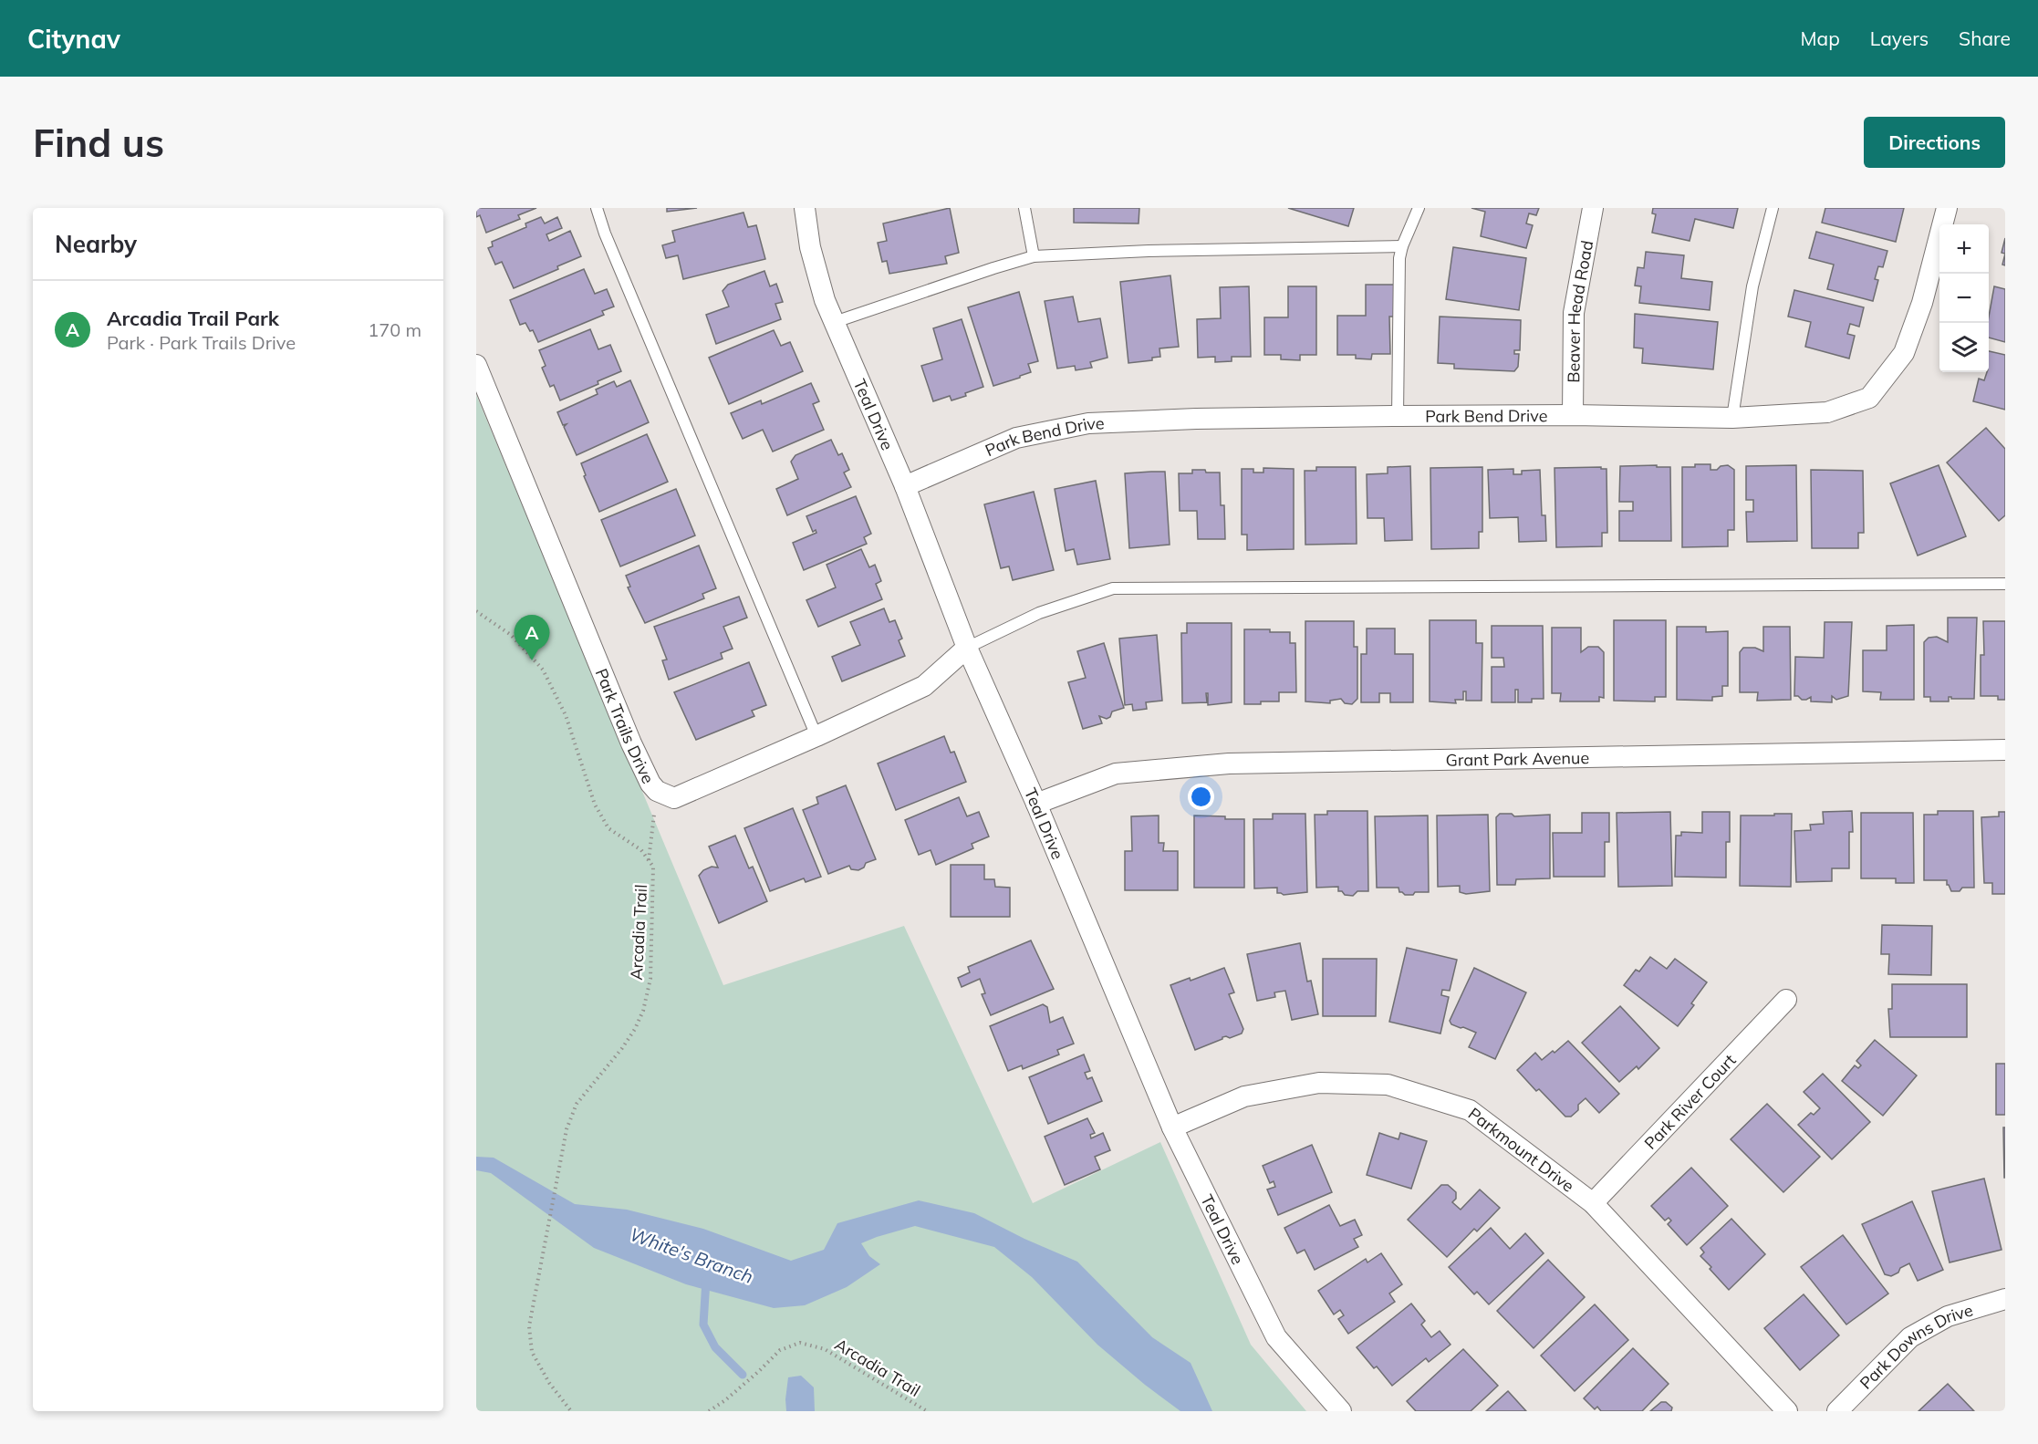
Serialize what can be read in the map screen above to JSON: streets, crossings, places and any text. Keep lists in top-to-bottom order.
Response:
{
  "streets": {
    "street": [
      "Beaver Head Road",
      "Teal Drive",
      "Park Bend Drive",
      "Park Trails Drive",
      "Grant Park Avenue",
      "Park River Court",
      "Parkmount Drive",
      "Park Downs Drive"
    ],
    "path": ["Arcadia Trail"]
  },
  "crossings": [
    ["Beaver Head Road", "Park Bend Drive"],
    ["Teal Drive", "Park Bend Drive"],
    ["Teal Drive", "Park Trails Drive"],
    ["Teal Drive", "Grant Park Avenue"],
    ["Teal Drive", "Parkmount Drive"],
    ["Park River Court", "Parkmount Drive"]
  ],
  "water": ["White's Branch"],
  "page": {
    "header": "Citynav",
    "nav": ["Map", "Layers", "Share"],
    "buttons": "Directions",
    "title": "Find us",
    "heading": "Nearby",
    "map_buttons": ["+", "−"],
    "list": [
      {
        "mark": "A",
        "name": "Arcadia Trail Park",
        "note": "Park · Park Trails Drive",
        "value": "170 m"
      }
    ],
    "pins": "A"
  }
}
